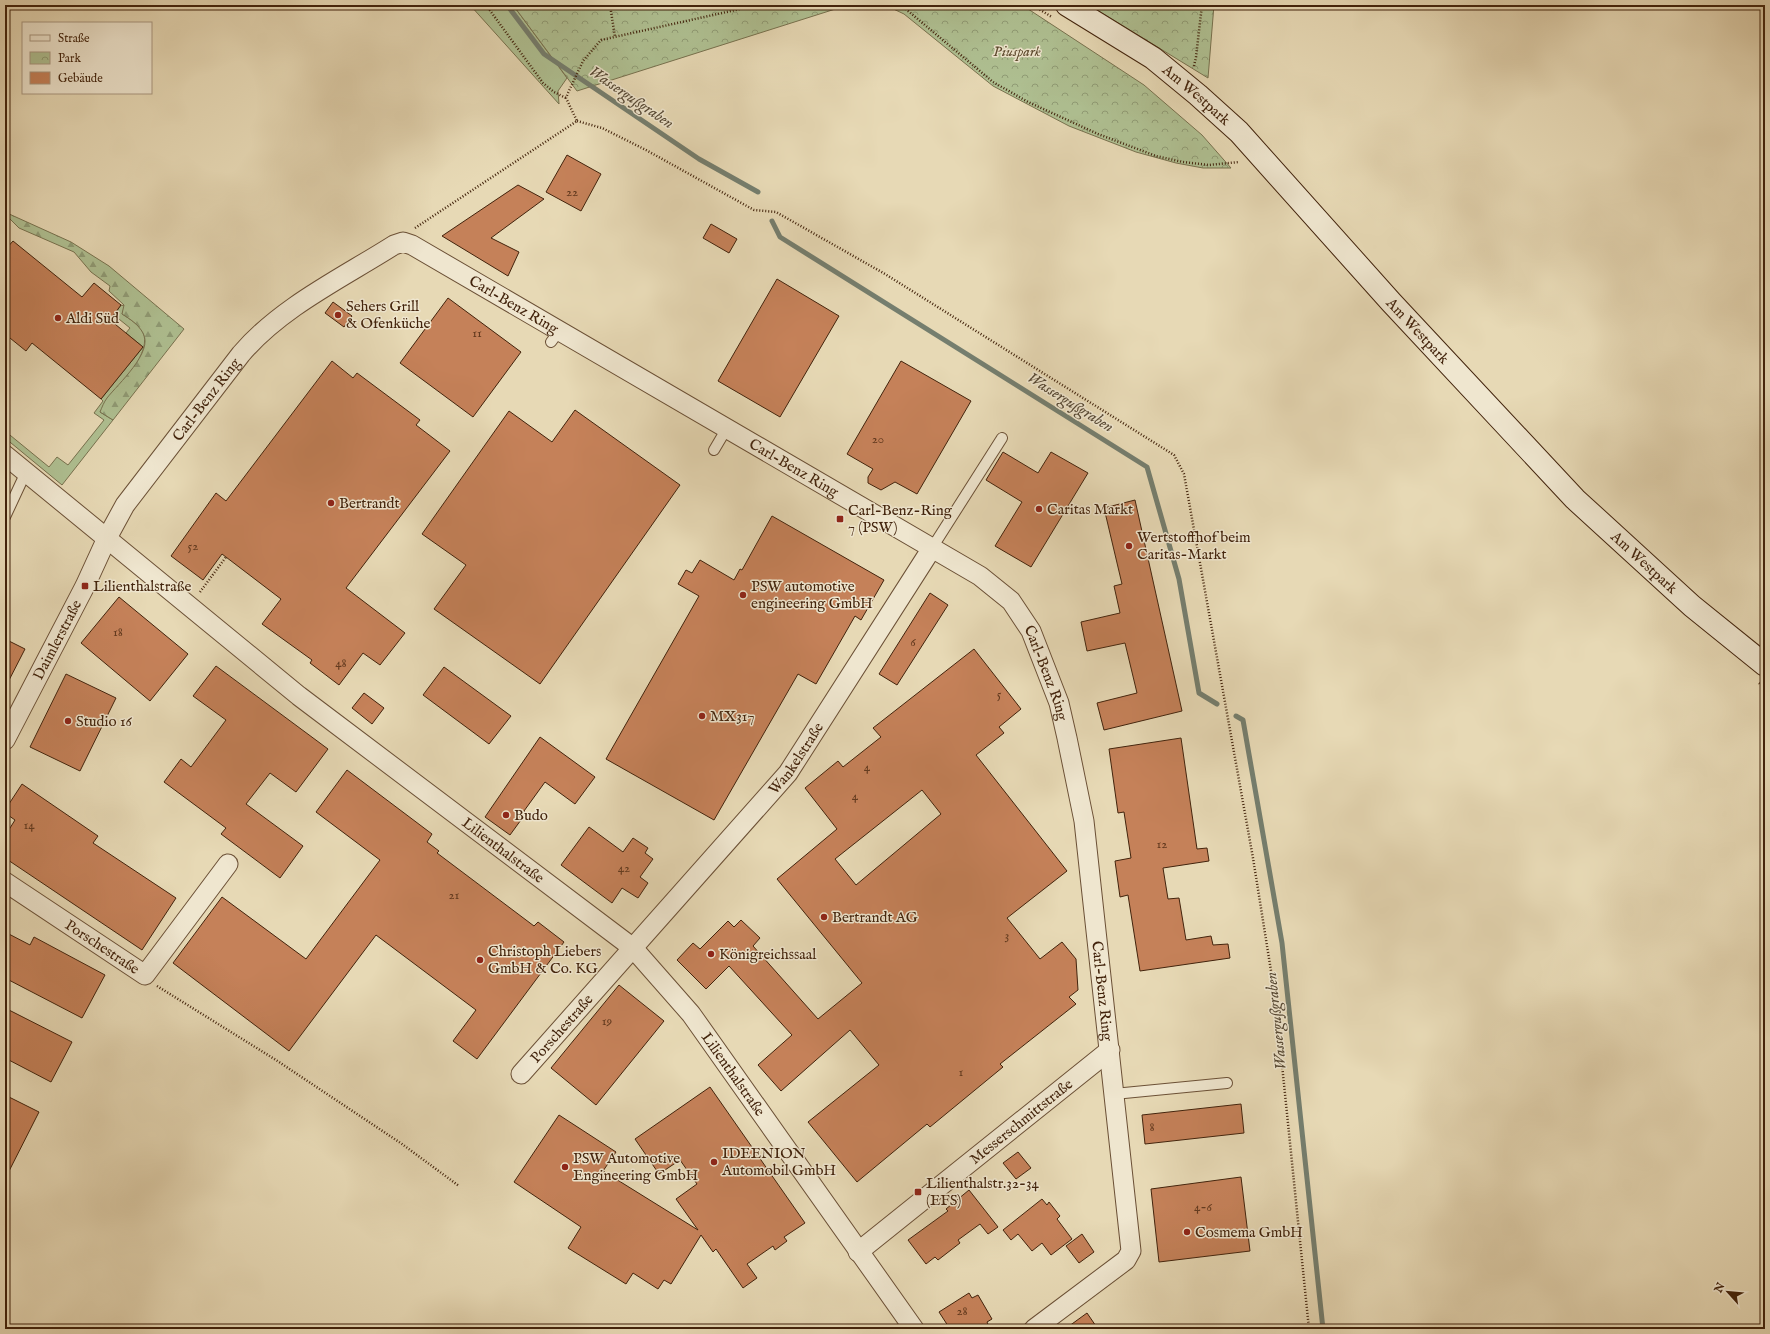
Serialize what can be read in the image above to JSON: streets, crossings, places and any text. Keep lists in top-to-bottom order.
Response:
{
  "streets": {
    "main road": ["Am Westpark"],
    "street": [
      "Carl-Benz Ring",
      "Daimlerstraße",
      "Wankelstraße",
      "Lilienthalstraße",
      "Porschestraße",
      "Messerschmittstraße"
    ]
  },
  "crossings": [
    ["Carl-Benz Ring", "Daimlerstraße"],
    ["Carl-Benz Ring", "Wankelstraße"],
    ["Carl-Benz Ring", "Lilienthalstraße"],
    ["Carl-Benz Ring", "Messerschmittstraße"],
    ["Daimlerstraße", "Lilienthalstraße"],
    ["Wankelstraße", "Lilienthalstraße"],
    ["Wankelstraße", "Porschestraße"],
    ["Lilienthalstraße", "Porschestraße"],
    ["Lilienthalstraße", "Messerschmittstraße"]
  ],
  "water": ["Wassergußgraben"],
  "parks": ["Piuspark"],
  "places": {
    "other": [
      "Sehers Grill & Ofenküche",
      "Aldi Süd",
      "Bertrandt",
      "Caritas Markt",
      "Wertstoffhof beim Caritas-Markt",
      "PSW automotive engineering GmbH",
      "MX317",
      "Studio 16",
      "Budo",
      "Bertrandt AG",
      "Königreichssaal",
      "Christoph Liebers GmbH & Co. KG",
      "IDEENION Automobil GmbH",
      "PSW Automotive Engineering GmbH",
      "Cosmema GmbH"
    ],
    "transit": ["Carl-Benz-Ring 7 (PSW)", "Lilienthalstraße", "Lilienthalstr.32-34 (EFS)"]
  },
  "house_numbers": [
    "22",
    "11",
    "20",
    "52",
    "18",
    "6",
    "48",
    "5",
    "4",
    "4",
    "14",
    "12",
    "42",
    "21",
    "3",
    "19",
    "1",
    "8",
    "4-6",
    "28"
  ],
  "legend": ["Straße", "Park", "Gebäude"],
  "north": "top left"
}
